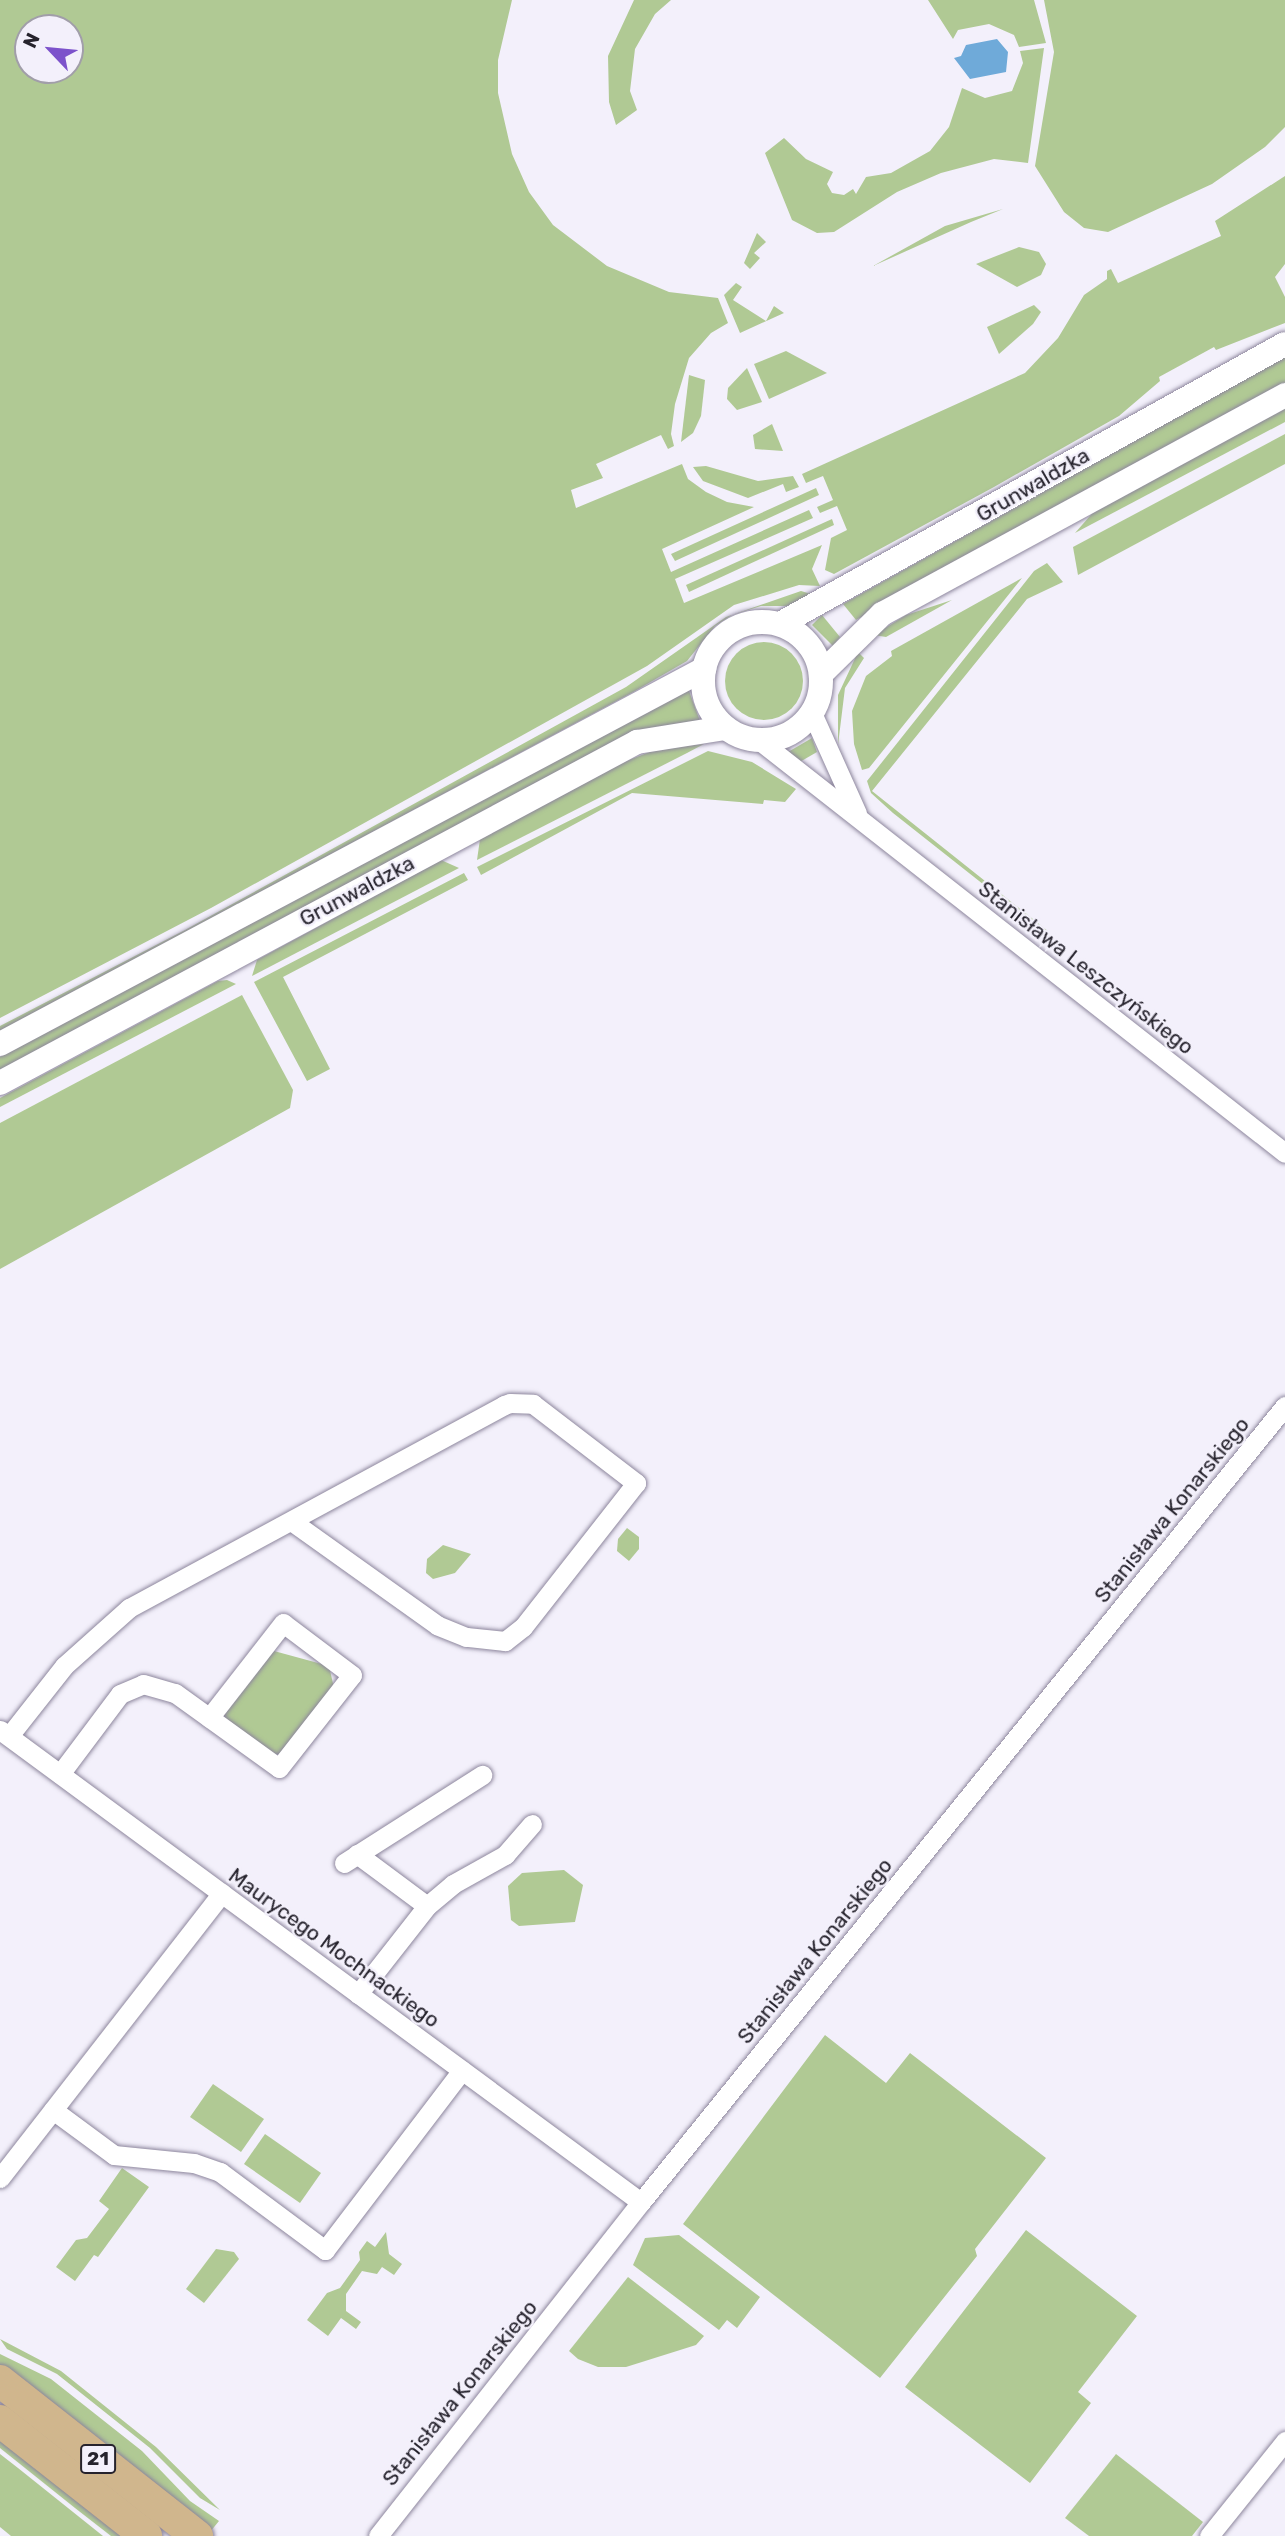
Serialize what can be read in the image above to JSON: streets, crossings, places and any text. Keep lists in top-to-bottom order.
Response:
{
  "streets": {
    "main road": ["21"],
    "street": [
      "Grunwaldzka",
      "Stanisława Leszczyńskiego",
      "Stanisława Konarskiego",
      "Maurycego Mochnackiego"
    ]
  },
  "crossings": [
    ["Grunwaldzka", "Stanisława Leszczyńskiego"],
    ["Stanisława Konarskiego", "Maurycego Mochnackiego"]
  ],
  "north": "top left"
}
